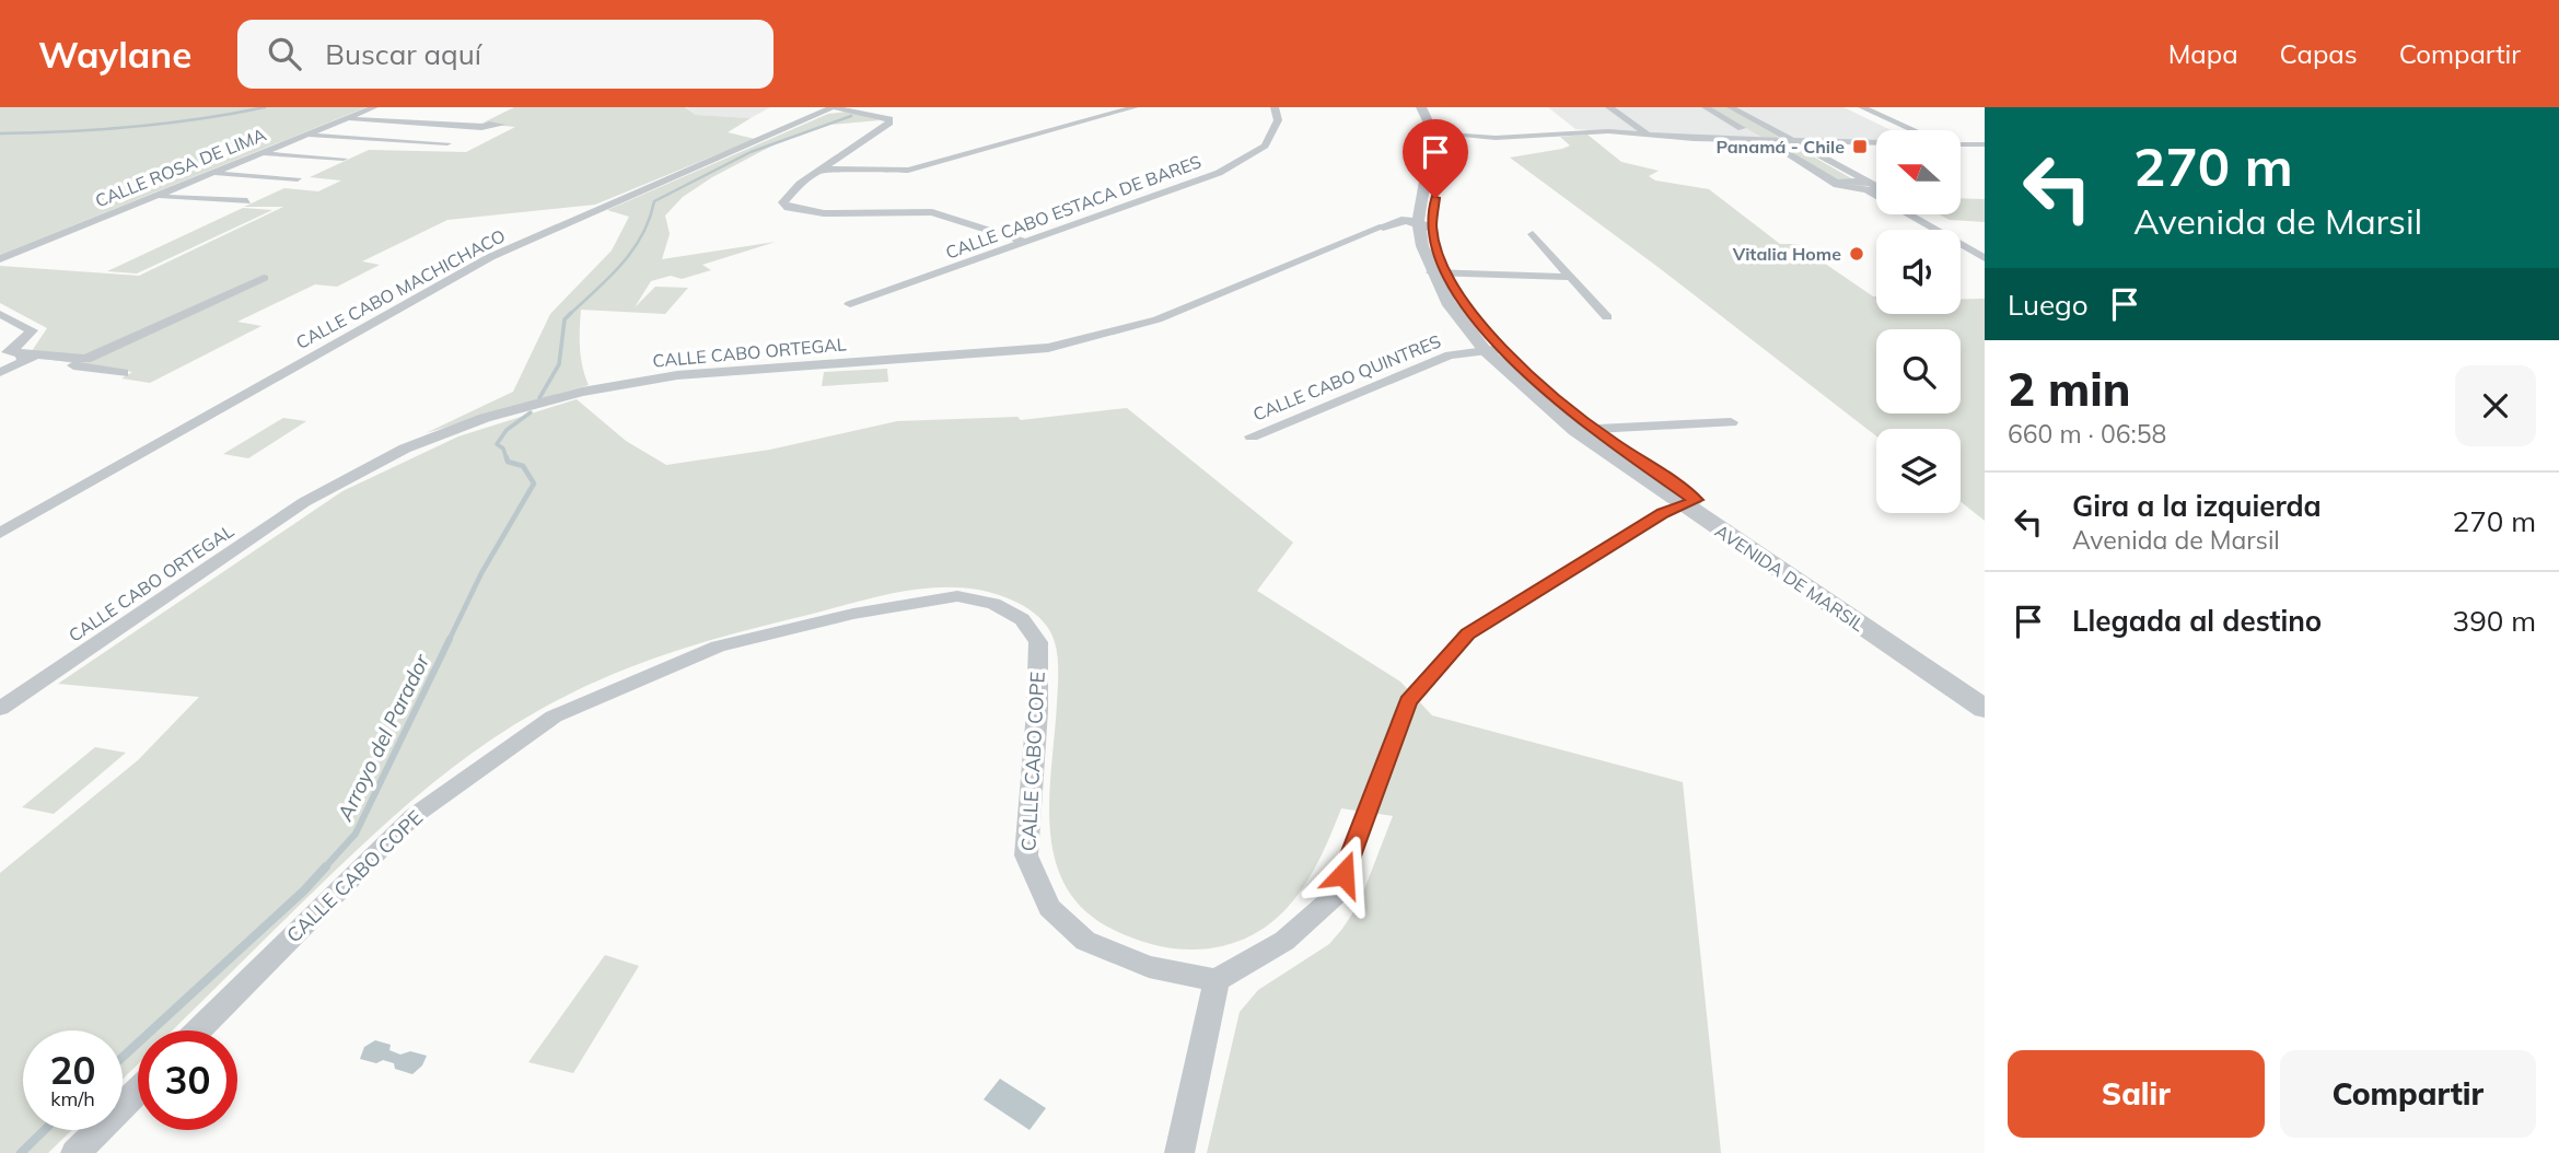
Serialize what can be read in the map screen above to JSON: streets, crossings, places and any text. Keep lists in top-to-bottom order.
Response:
{
  "streets": {
    "street": [
      "CALLE ROSA DE LIMA",
      "CALLE CABO ESTACA DE BARES",
      "CALLE CABO MACHICHACO",
      "CALLE CABO ORTEGAL",
      "CALLE CABO QUINTRES",
      "AVENIDA DE MARSIL",
      "CALLE CABO COPE"
    ]
  },
  "crossings": [
    ["CALLE CABO QUINTRES", "AVENIDA DE MARSIL"]
  ],
  "water": ["Arroyo del Parador"],
  "places": {
    "transit": ["Panamá - Chile"],
    "other": ["Vitalia Home"]
  },
  "north": "left",
  "page": {
    "header": "Waylane",
    "search": "Buscar aquí",
    "nav": ["Mapa", "Capas", "Compartir"],
    "turn": ["270 m", "Avenida de Marsil"],
    "then": "Luego",
    "heading": ["2 min", "660 m · 06:58"],
    "list": [
      {
        "name": "Gira a la izquierda",
        "note": "Avenida de Marsil",
        "value": "270 m"
      },
      {
        "name": "Llegada al destino",
        "value": "390 m"
      }
    ],
    "speed": "20 km/h",
    "limit": "30",
    "buttons": ["Salir", "Compartir"]
  }
}
